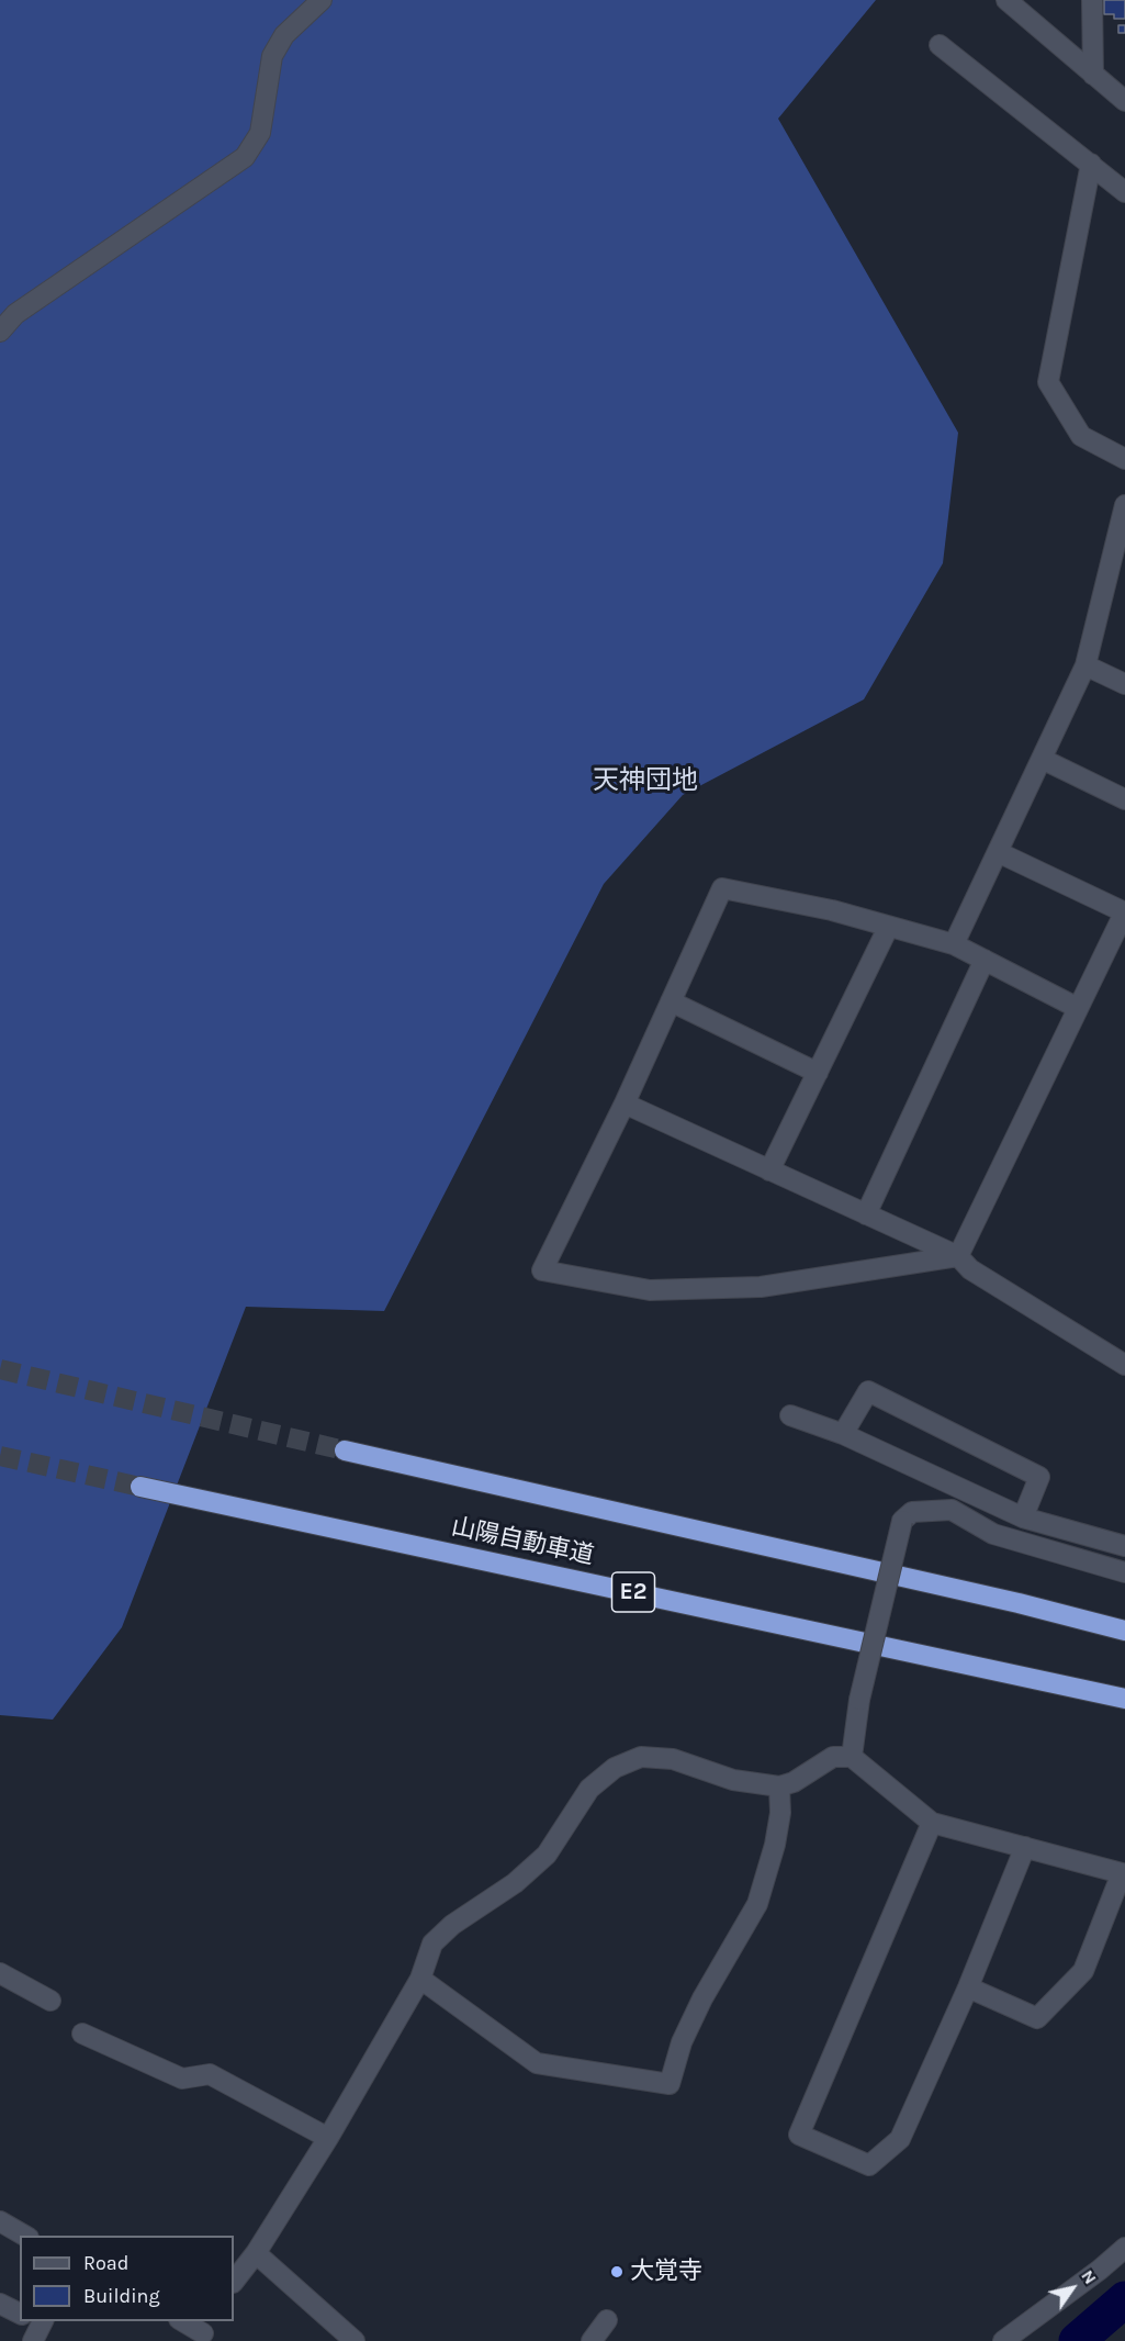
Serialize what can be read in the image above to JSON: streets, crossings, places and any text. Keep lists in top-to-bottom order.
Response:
{
  "streets": {
    "highway": ["山陽自動車道", "E2"]
  },
  "districts": ["天神団地"],
  "places": ["大覚寺"],
  "legend": ["Road", "Building"],
  "north": "top right"
}
